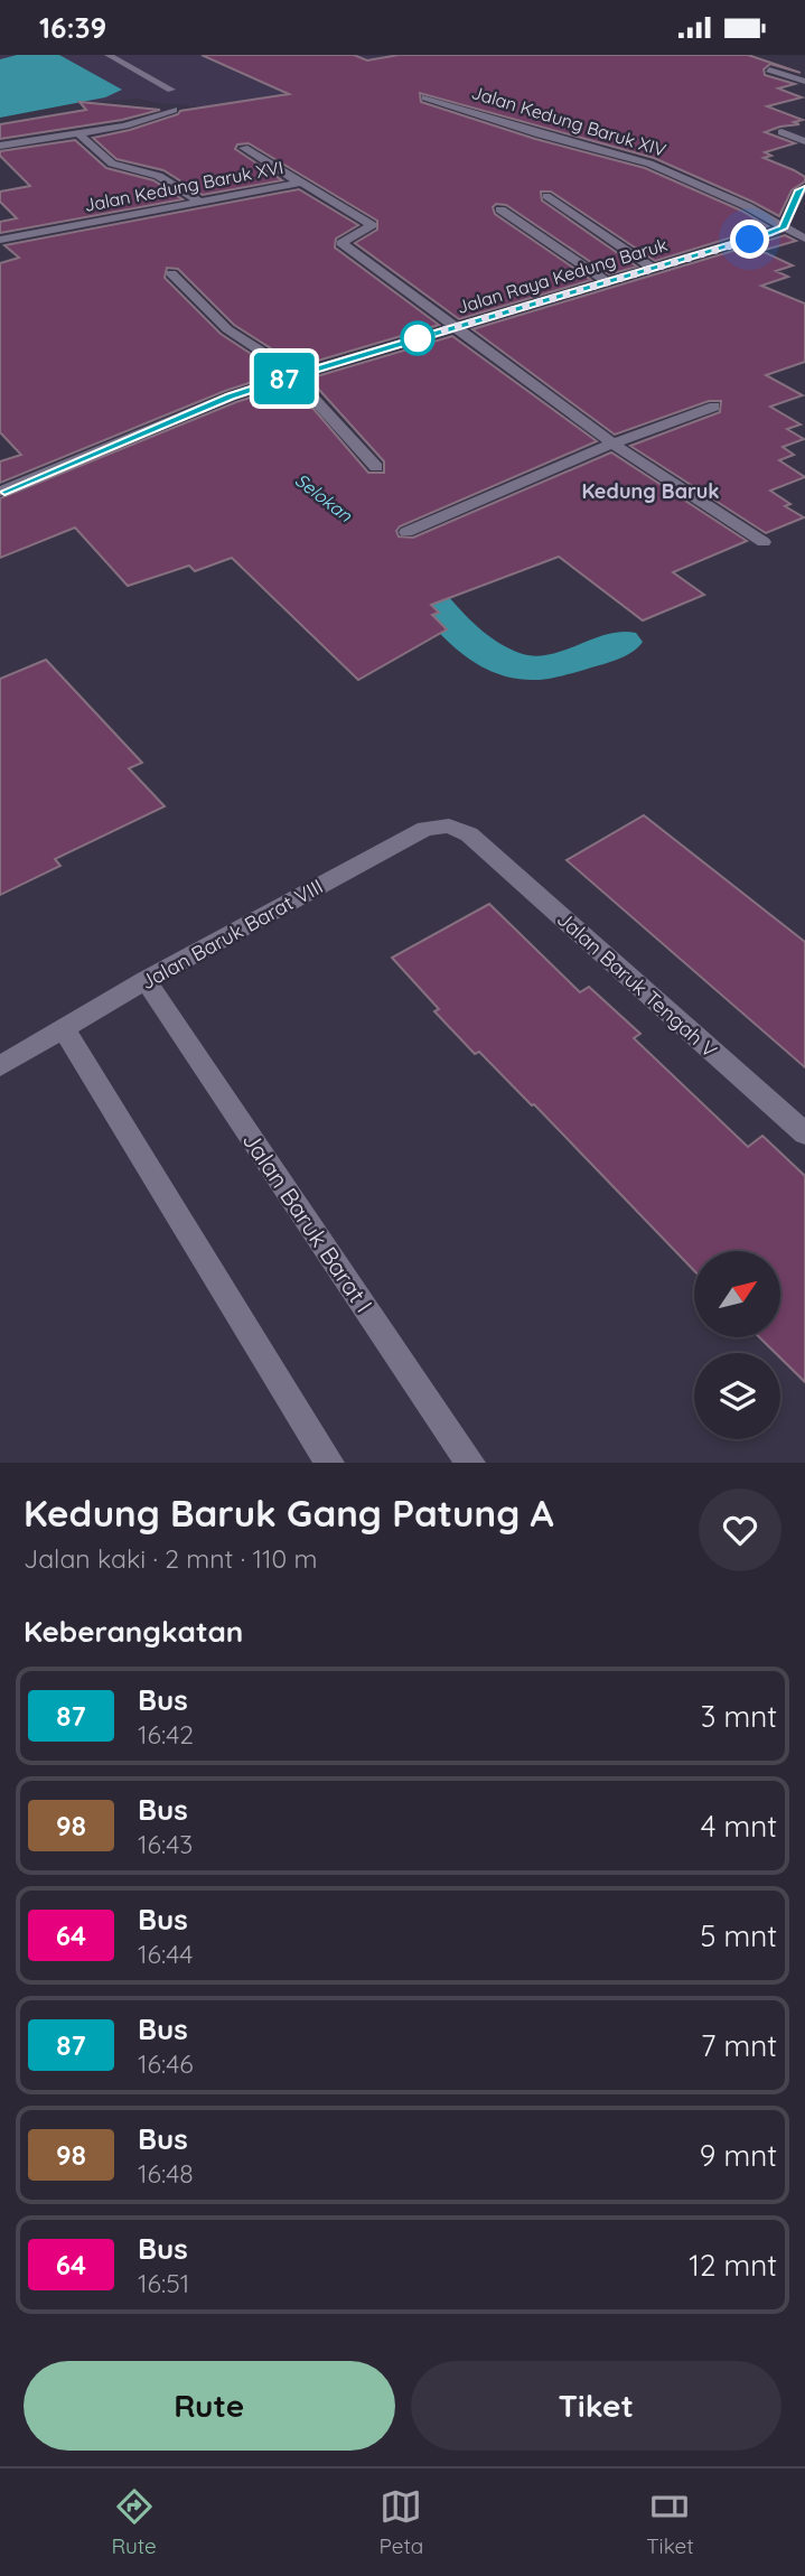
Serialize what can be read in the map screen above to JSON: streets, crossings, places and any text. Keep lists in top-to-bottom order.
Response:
{
  "streets": {
    "street": [
      "Jalan Kedung Baruk XIV",
      "Jalan Kedung Baruk XVI",
      "Jalan Raya Kedung Baruk",
      "Jalan Baruk Barat VIII",
      "Jalan Baruk Tengah V",
      "Jalan Baruk Barat I"
    ]
  },
  "crossings": [
    ["Jalan Kedung Baruk XIV", "Jalan Raya Kedung Baruk"],
    ["Jalan Kedung Baruk XVI", "Jalan Raya Kedung Baruk"],
    ["Jalan Baruk Barat VIII", "Jalan Baruk Tengah V"],
    ["Jalan Baruk Barat VIII", "Jalan Baruk Barat I"]
  ],
  "districts": ["Kedung Baruk"],
  "water": ["Selokan"],
  "lines": ["bus line 87"],
  "north": "top right",
  "page": {
    "status": "16:39",
    "on_map": "87",
    "heading": [
      ["Kedung Baruk Gang Patung A", "Jalan kaki · 2 mnt · 110 m"],
      "Keberangkatan"
    ],
    "list": [
      {
        "mark": "87",
        "name": "Bus",
        "note": "16:42",
        "value": "3 mnt"
      },
      {
        "mark": "98",
        "name": "Bus",
        "note": "16:43",
        "value": "4 mnt"
      },
      {
        "mark": "64",
        "name": "Bus",
        "note": "16:44",
        "value": "5 mnt"
      },
      {
        "mark": "87",
        "name": "Bus",
        "note": "16:46",
        "value": "7 mnt"
      },
      {
        "mark": "98",
        "name": "Bus",
        "note": "16:48",
        "value": "9 mnt"
      },
      {
        "mark": "64",
        "name": "Bus",
        "note": "16:51",
        "value": "12 mnt"
      }
    ],
    "buttons": ["Rute", "Tiket"],
    "tabs": ["Rute", "Peta", "Tiket"]
  }
}
